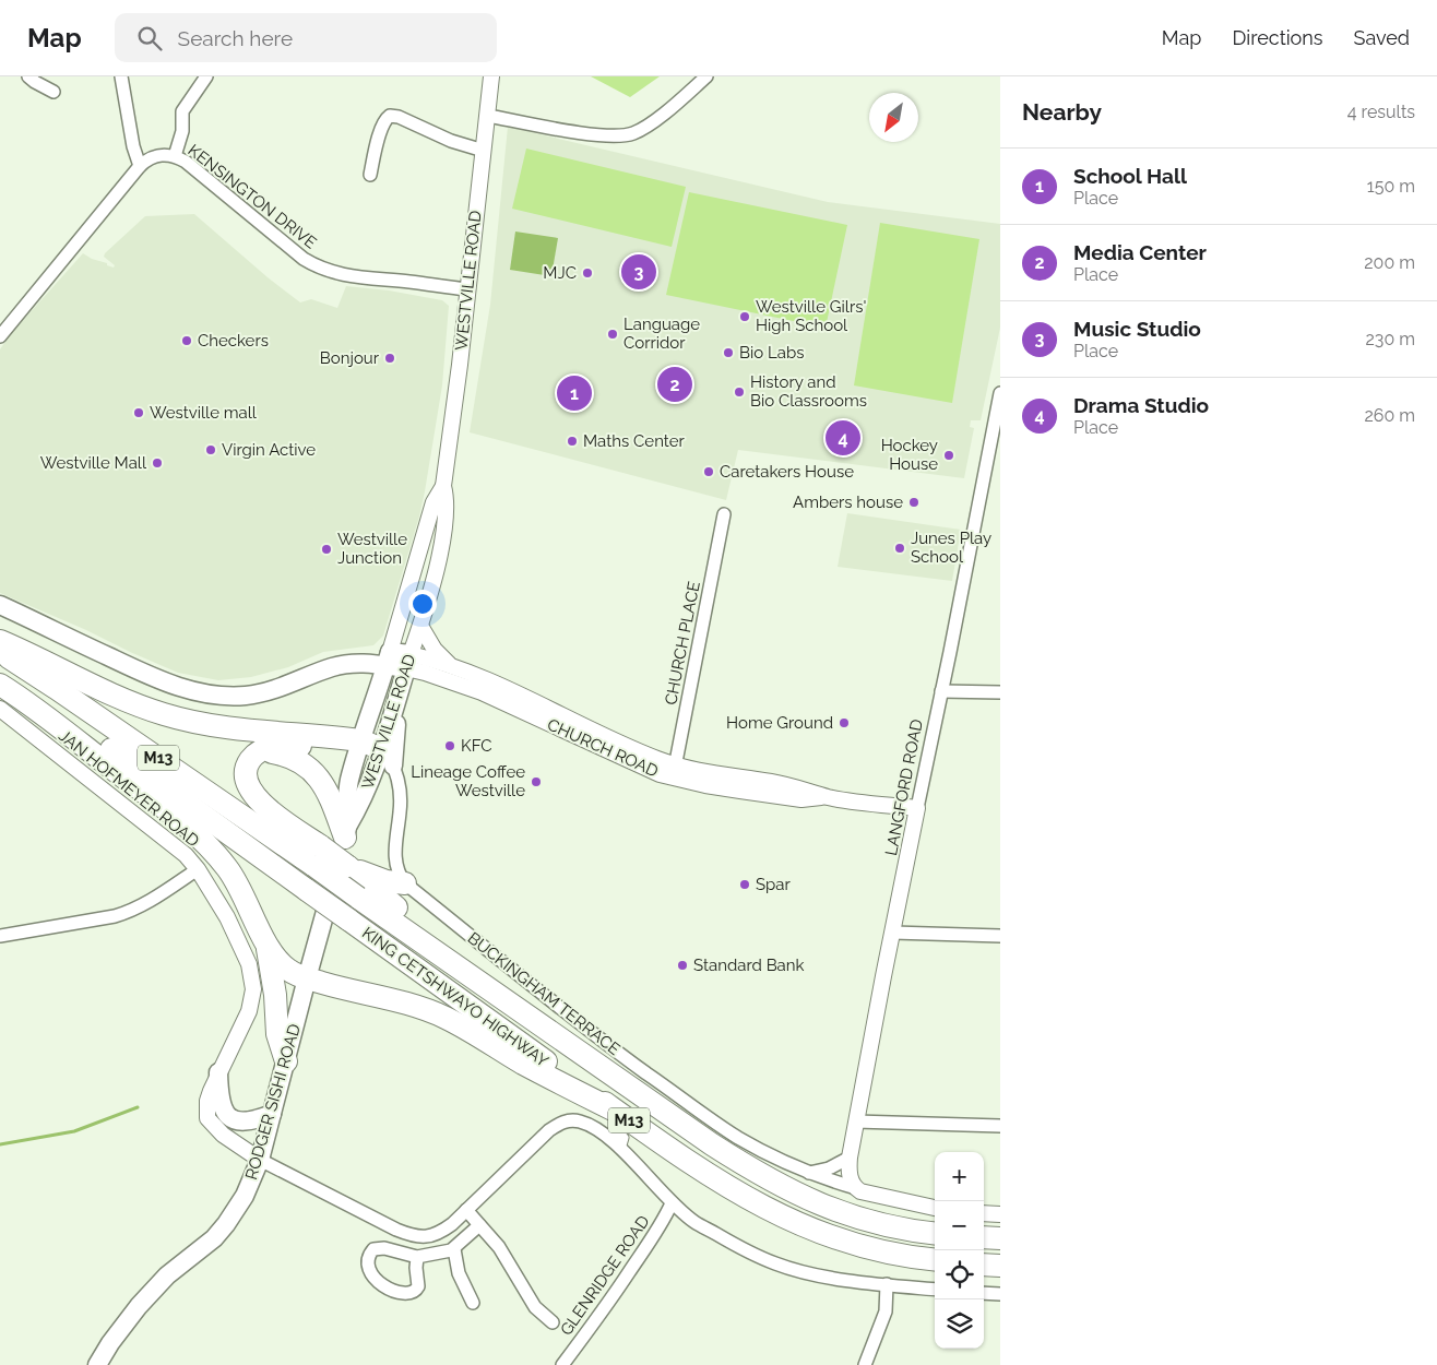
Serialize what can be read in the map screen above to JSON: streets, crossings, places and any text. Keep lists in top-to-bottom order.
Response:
{
  "streets": {
    "highway": ["M13", "KING CETSHWAYO HIGHWAY"],
    "main road": ["WESTVILLE ROAD", "CHURCH ROAD", "RODGER SISHI ROAD"],
    "street": [
      "KENSINGTON DRIVE",
      "CHURCH PLACE",
      "LANGFORD ROAD",
      "JAN HOFMEYER ROAD",
      "BUCKINGHAM TERRACE",
      "GLENRIDGE ROAD"
    ]
  },
  "crossings": [
    ["KENSINGTON DRIVE", "WESTVILLE ROAD"],
    ["WESTVILLE ROAD", "CHURCH ROAD"],
    ["WESTVILLE ROAD", "RODGER SISHI ROAD"],
    ["CHURCH PLACE", "CHURCH ROAD"],
    ["CHURCH ROAD", "LANGFORD ROAD"],
    ["LANGFORD ROAD", "BUCKINGHAM TERRACE"],
    ["JAN HOFMEYER ROAD", "RODGER SISHI ROAD"],
    ["BUCKINGHAM TERRACE", "KING CETSHWAYO HIGHWAY"]
  ],
  "places": [
    "MJC",
    "Westville Gilrs' High School",
    "Language Corridor",
    "Checkers",
    "Bio Labs",
    "Bonjour",
    "History and Bio Classrooms",
    "Westville mall",
    "Maths Center",
    "Virgin Active",
    "Hockey House",
    "Westville Mall",
    "Caretakers House",
    "Ambers house",
    "Junes Play School",
    "Westville Junction",
    "Home Ground",
    "KFC",
    "Lineage Coffee Westville",
    "Spar",
    "Standard Bank"
  ],
  "north": "bottom left",
  "page": {
    "header": "Map",
    "search": "Search here",
    "nav": ["Map", "Directions", "Saved"],
    "heading": ["Nearby", "4 results"],
    "list": [
      {
        "mark": "1",
        "name": "School Hall",
        "note": "Place",
        "value": "150 m"
      },
      {
        "mark": "2",
        "name": "Media Center",
        "note": "Place",
        "value": "200 m"
      },
      {
        "mark": "3",
        "name": "Music Studio",
        "note": "Place",
        "value": "230 m"
      },
      {
        "mark": "4",
        "name": "Drama Studio",
        "note": "Place",
        "value": "260 m"
      }
    ],
    "pins": [
      "3",
      "2",
      "1",
      "4"
    ],
    "map_buttons": ["+", "−"]
  }
}
